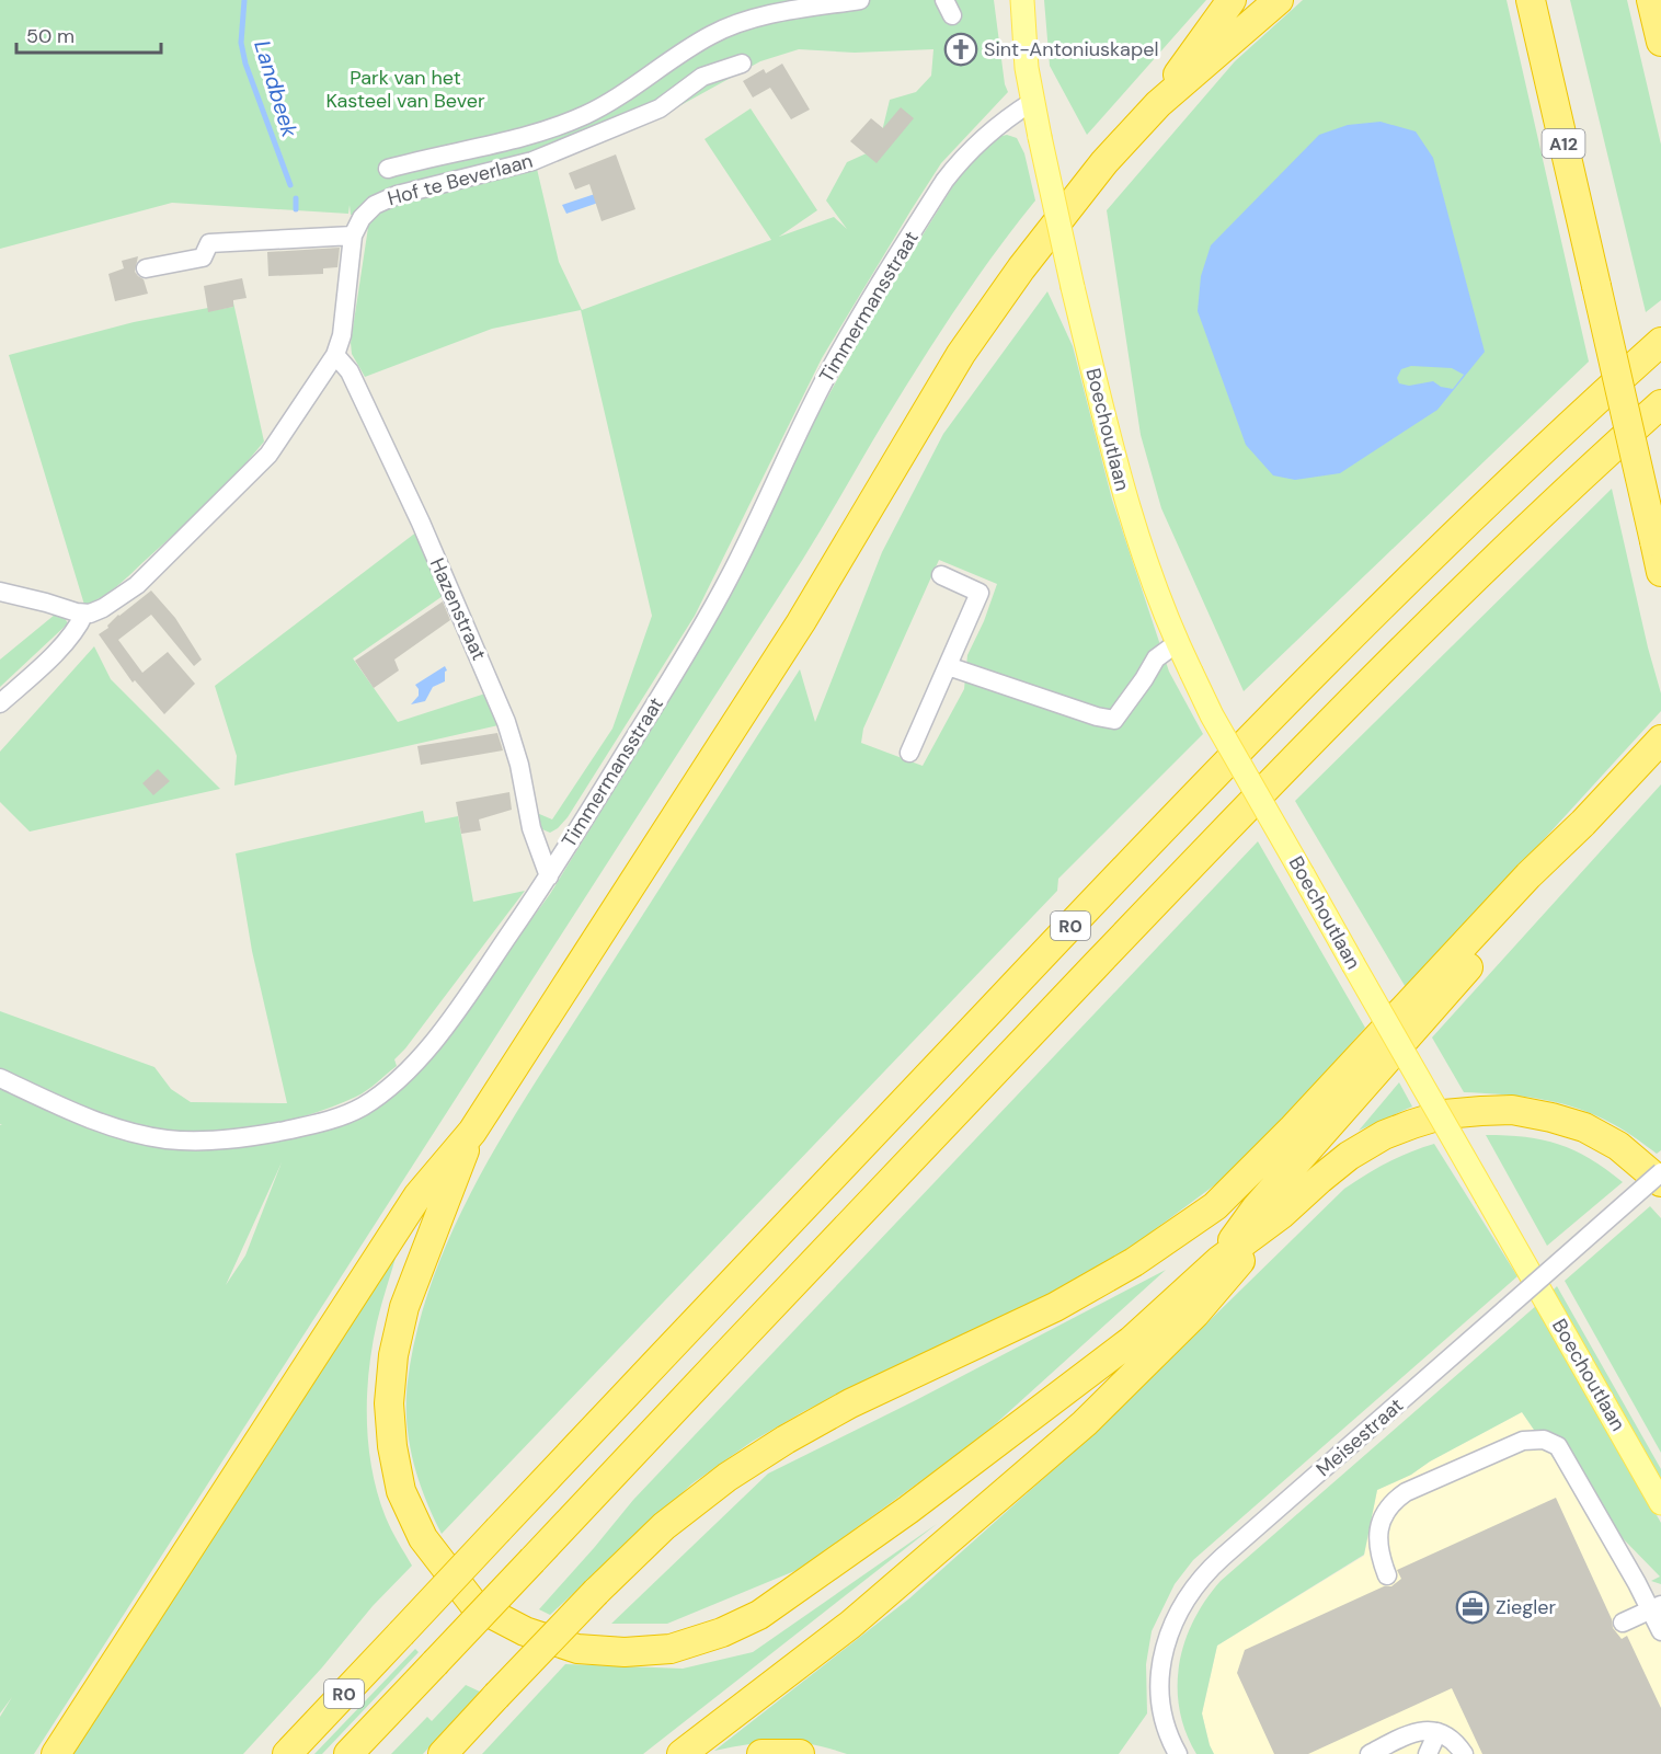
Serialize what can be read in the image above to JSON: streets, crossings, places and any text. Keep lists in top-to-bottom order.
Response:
{
  "streets": {
    "highway": ["A12", "R0"],
    "main road": ["Boechoutlaan"],
    "street": [
      "Hof te Beverlaan",
      "Timmermansstraat",
      "Hazenstraat",
      "Meisestraat"
    ]
  },
  "crossings": [
    ["Hof te Beverlaan", "Hazenstraat"],
    ["Timmermansstraat", "Boechoutlaan"],
    ["Timmermansstraat", "Hazenstraat"]
  ],
  "water": ["Landbeek"],
  "parks": ["Park van het Kasteel van Bever"],
  "places": {
    "church": ["Sint-Antoniuskapel"],
    "office": ["Ziegler"]
  },
  "scale_bar": "50 m"
}
